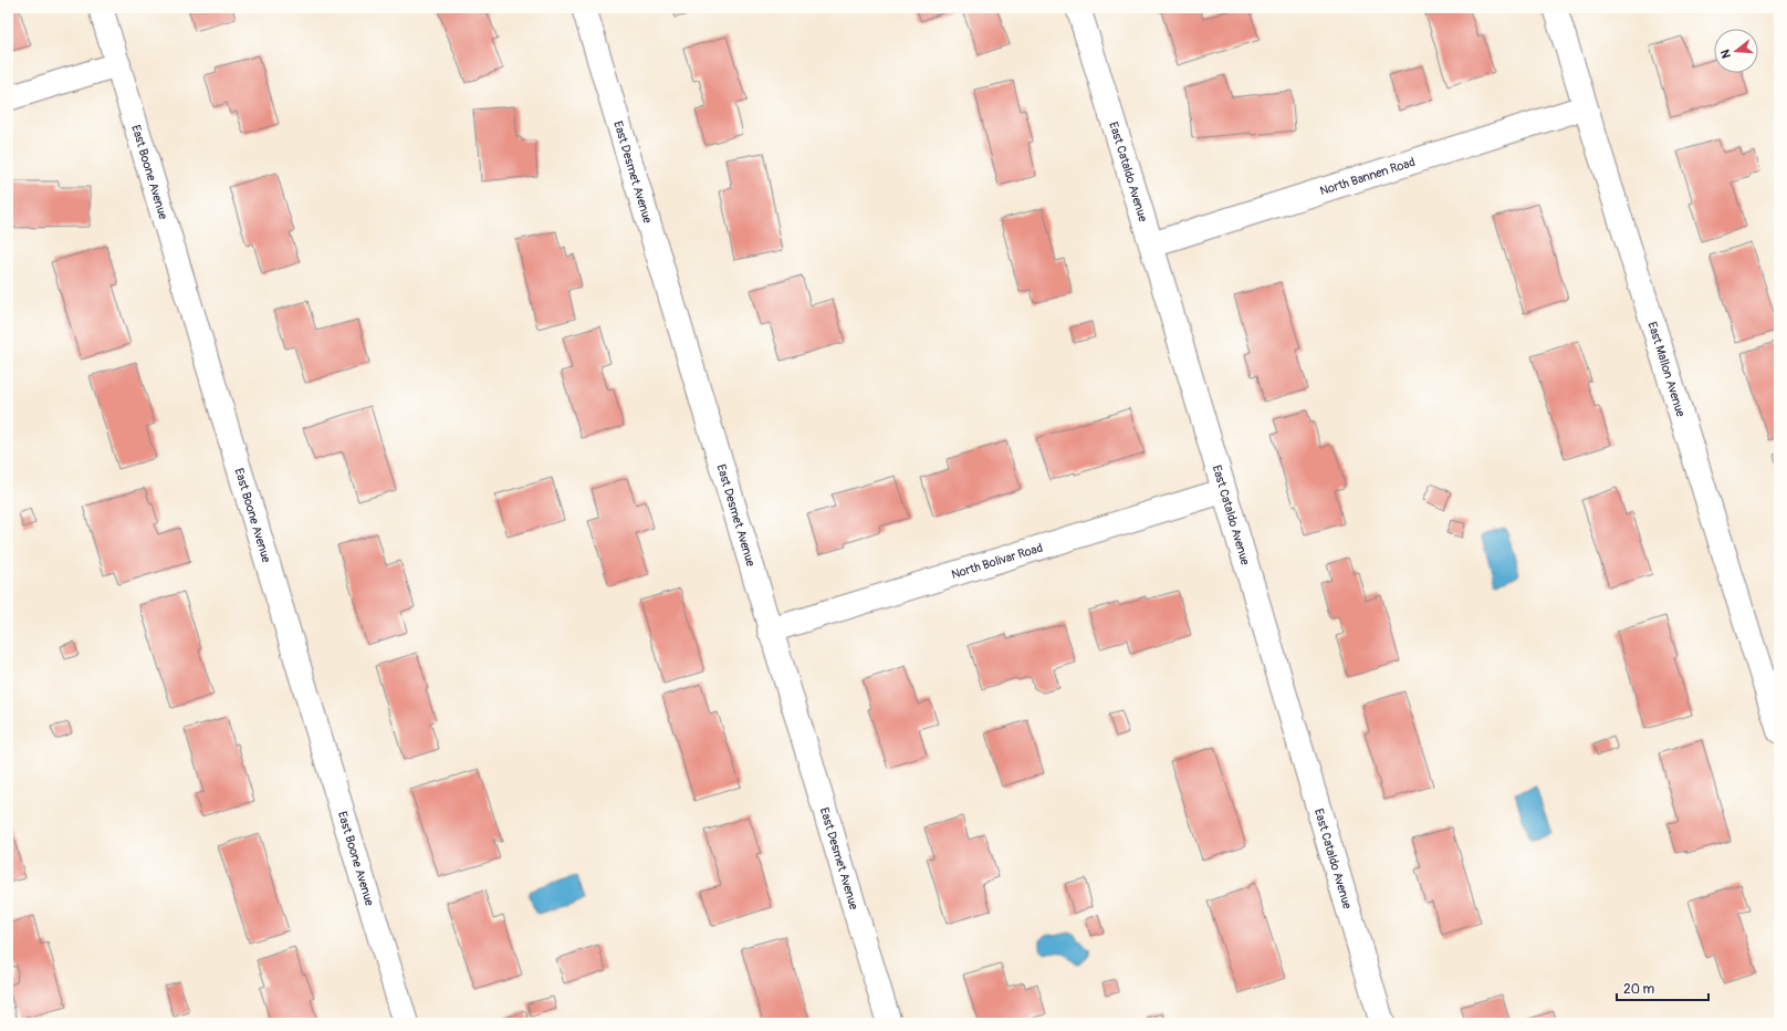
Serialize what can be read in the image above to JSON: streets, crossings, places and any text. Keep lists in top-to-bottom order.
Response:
{
  "streets": {
    "street": [
      "East Cataldo Avenue",
      "East Boone Avenue",
      "East Desmet Avenue",
      "North Bannen Road",
      "East Mallon Avenue",
      "North Bolivar Road"
    ]
  },
  "crossings": [
    ["East Cataldo Avenue", "North Bannen Road"],
    ["East Cataldo Avenue", "North Bolivar Road"],
    ["East Desmet Avenue", "North Bolivar Road"],
    ["North Bannen Road", "East Mallon Avenue"]
  ],
  "scale_bar": "20 m",
  "north": "left"
}
